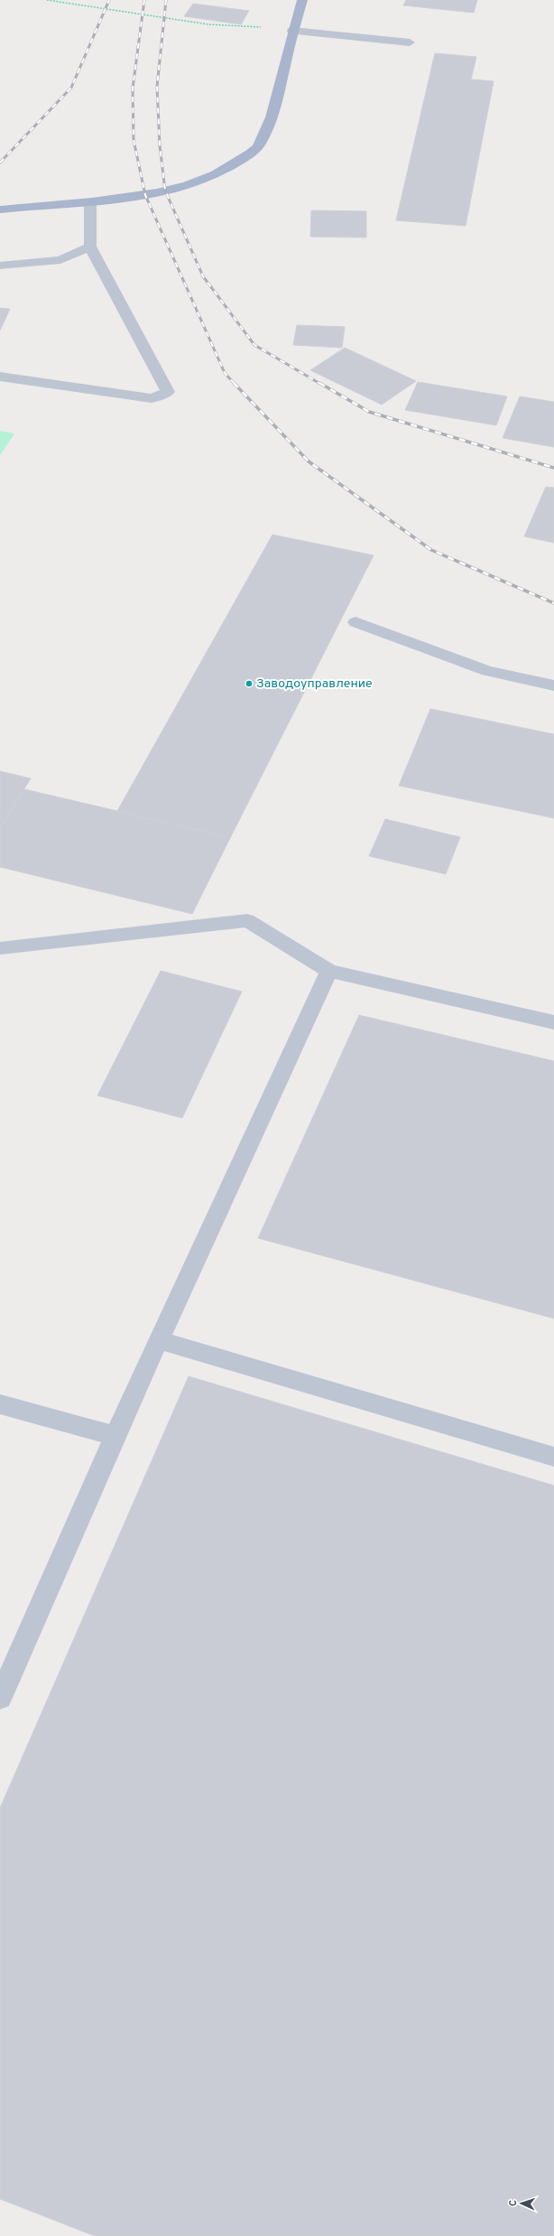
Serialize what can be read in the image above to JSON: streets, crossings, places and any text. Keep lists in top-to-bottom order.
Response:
{
  "places": ["Заводоуправление"],
  "north": "left"
}
